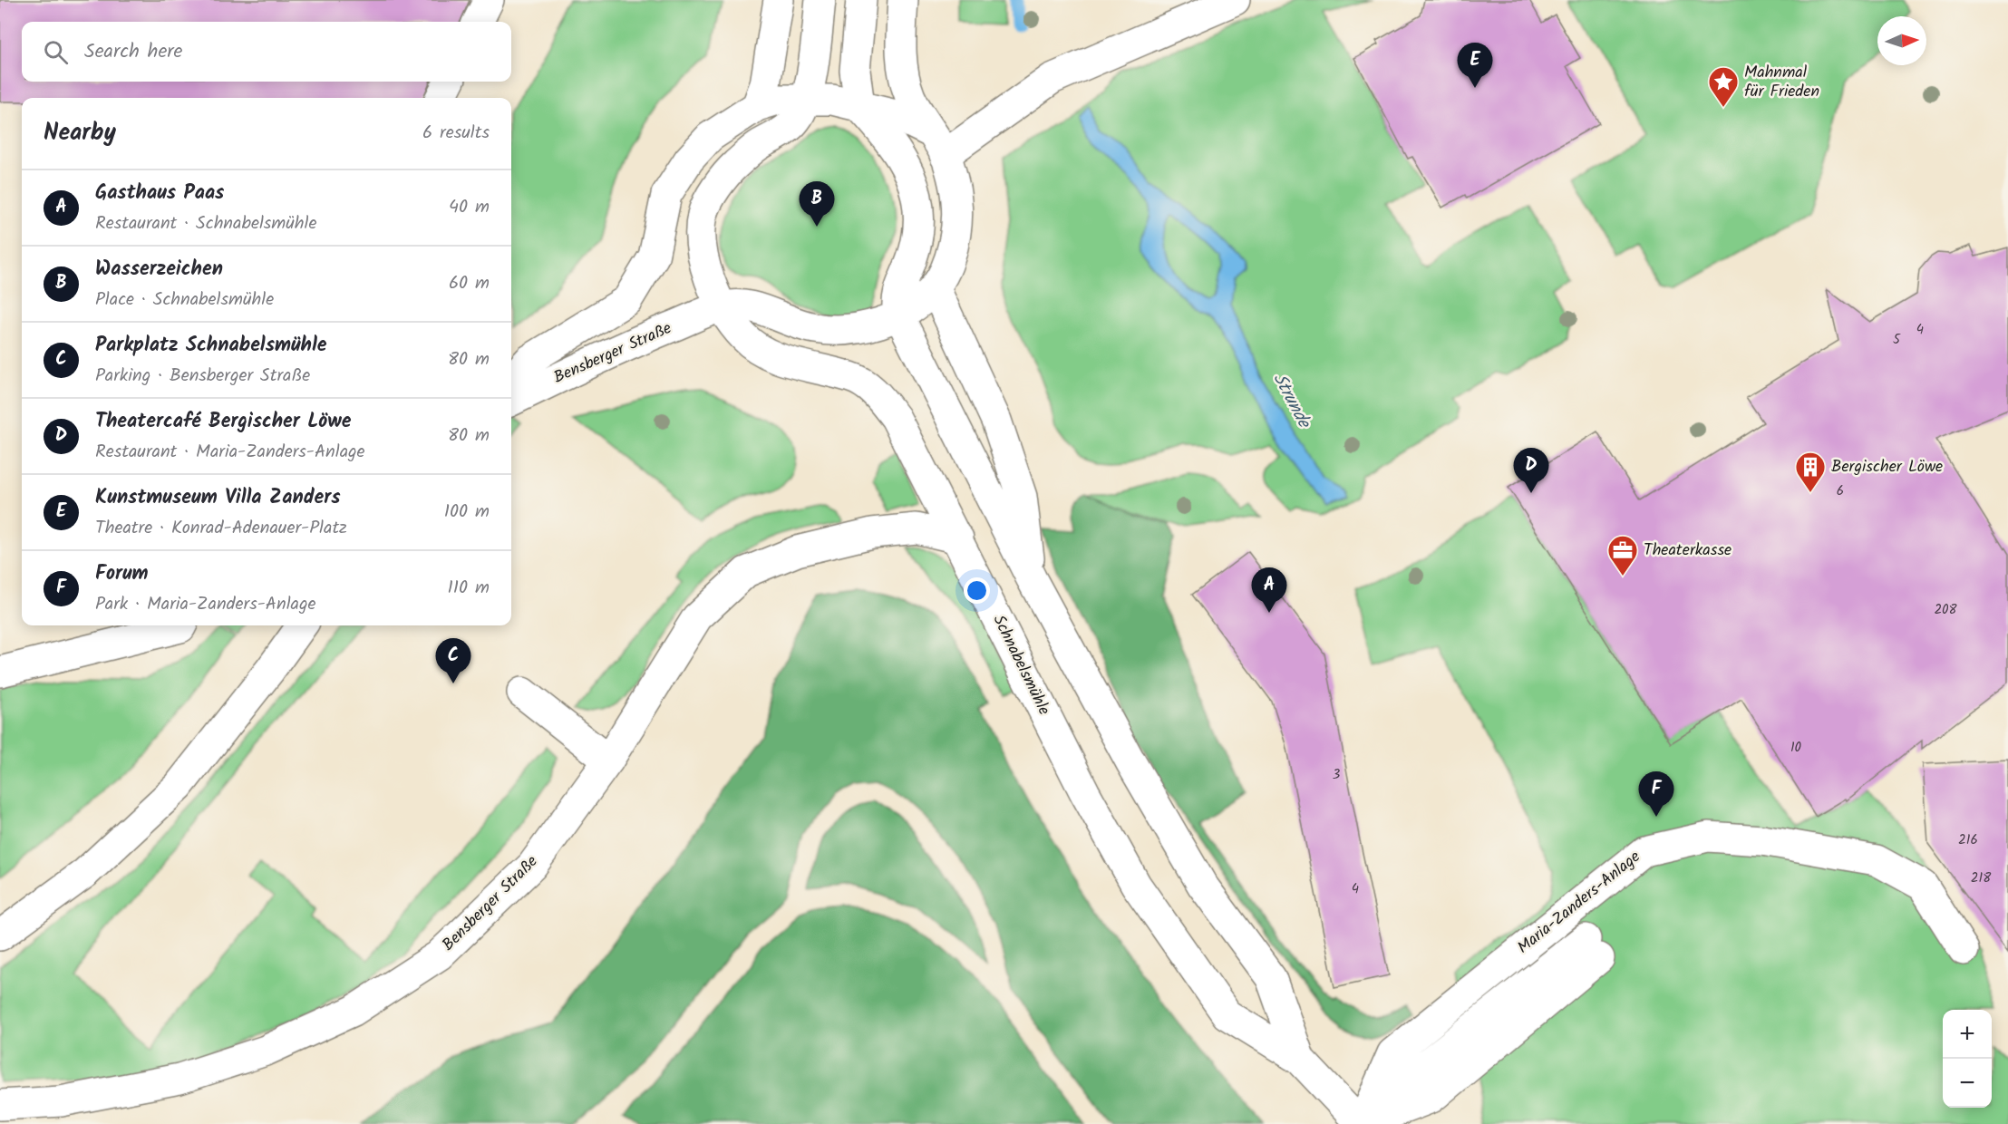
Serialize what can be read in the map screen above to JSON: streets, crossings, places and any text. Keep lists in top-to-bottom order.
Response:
{
  "streets": {
    "main road": ["Bensberger Straße", "Schnabelsmühle", "Maria-Zanders-Anlage"]
  },
  "crossings": [
    ["Bensberger Straße", "Schnabelsmühle"],
    ["Schnabelsmühle", "Maria-Zanders-Anlage"]
  ],
  "water": ["Strunde"],
  "places": {
    "place": ["Mahnmal für Frieden"],
    "building": ["Bergischer Löwe"],
    "office": ["Theaterkasse"]
  },
  "house_numbers": [
    "4",
    "5",
    "6",
    "208",
    "10",
    "3",
    "216",
    "218",
    "4"
  ],
  "north": "right",
  "page": {
    "search": "Search here",
    "pins": [
      "E",
      "B",
      "D",
      "A",
      "C",
      "F"
    ],
    "heading": ["Nearby", "6 results"],
    "list": [
      {
        "mark": "A",
        "name": "Gasthaus Paas",
        "note": "Restaurant · Schnabelsmühle",
        "value": "40 m"
      },
      {
        "mark": "B",
        "name": "Wasserzeichen",
        "note": "Place · Schnabelsmühle",
        "value": "60 m"
      },
      {
        "mark": "C",
        "name": "Parkplatz Schnabelsmühle",
        "note": "Parking · Bensberger Straße",
        "value": "80 m"
      },
      {
        "mark": "D",
        "name": "Theatercafé Bergischer Löwe",
        "note": "Restaurant · Maria-Zanders-Anlage",
        "value": "80 m"
      },
      {
        "mark": "E",
        "name": "Kunstmuseum Villa Zanders",
        "note": "Theatre · Konrad-Adenauer-Platz",
        "value": "100 m"
      },
      {
        "mark": "F",
        "name": "Forum",
        "note": "Park · Maria-Zanders-Anlage",
        "value": "110 m"
      }
    ],
    "map_buttons": ["+", "−"]
  }
}
